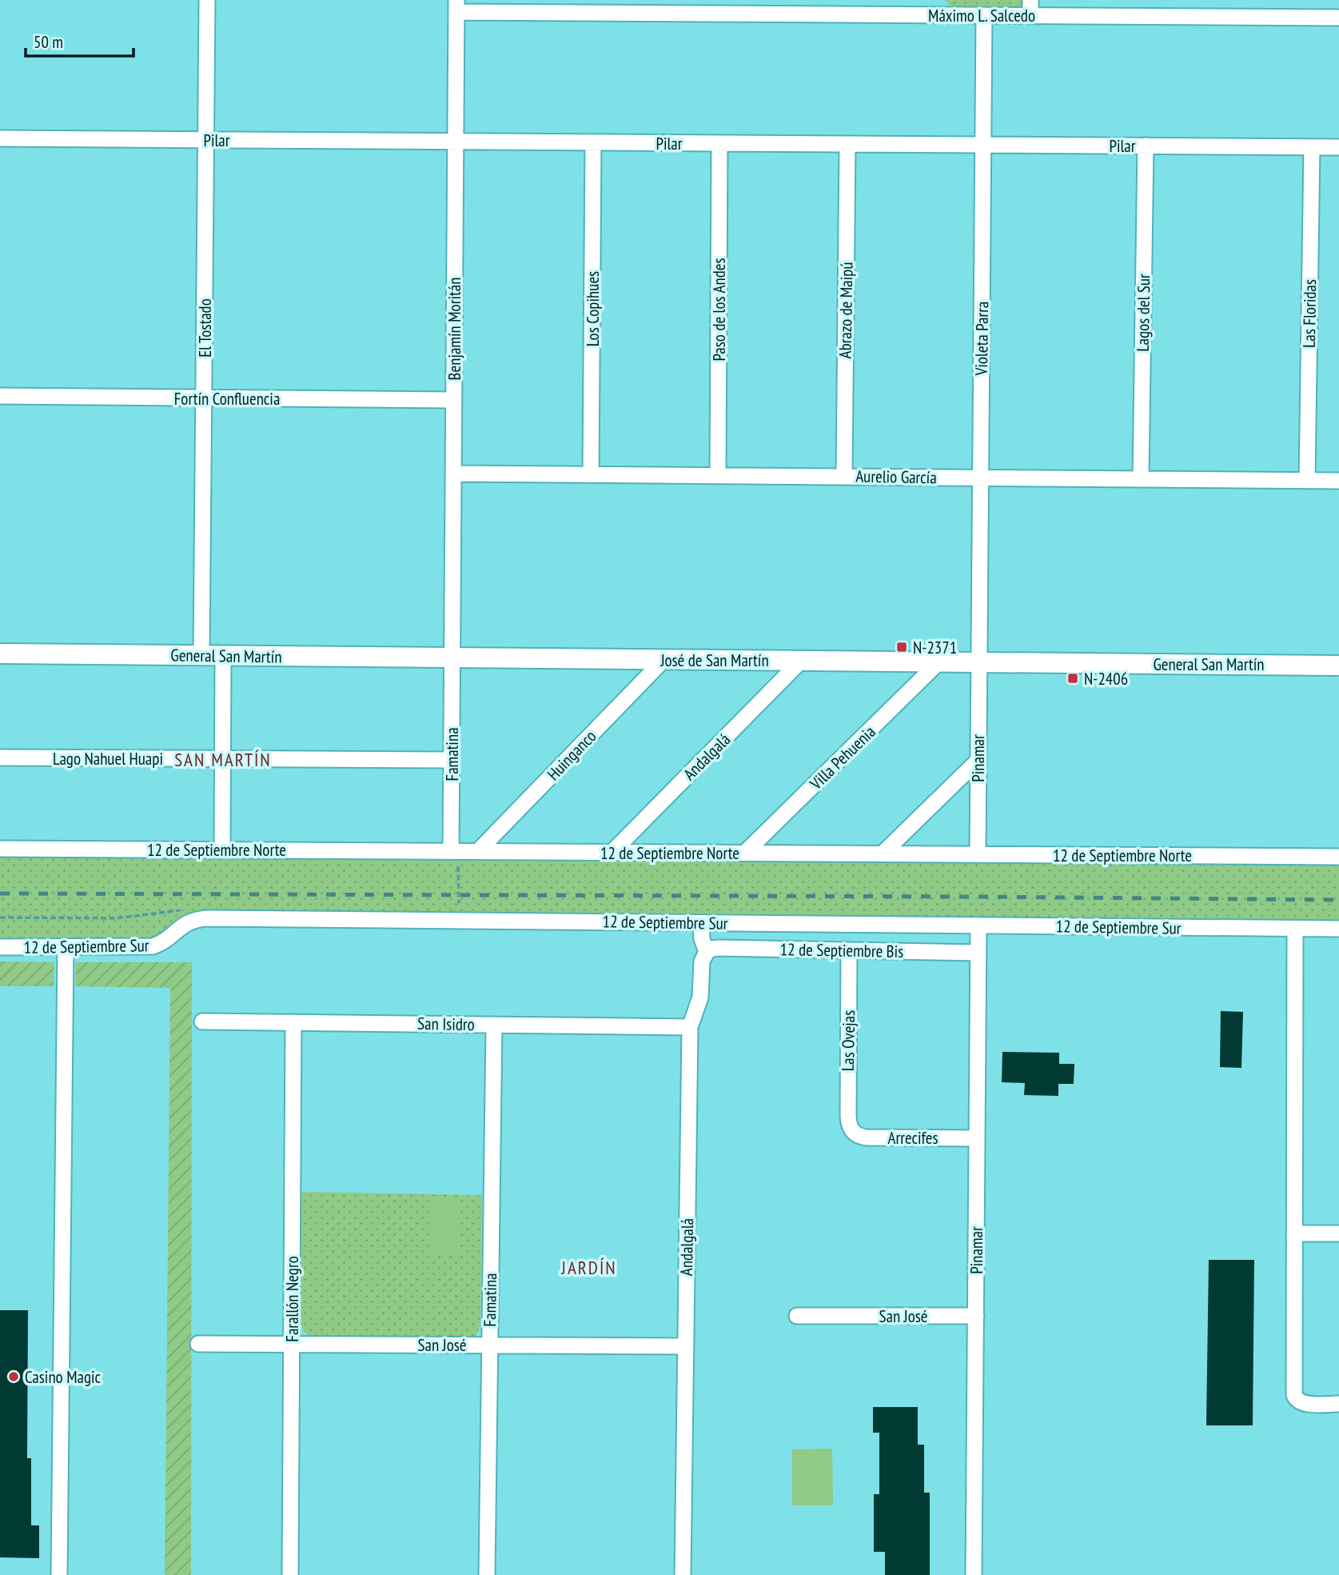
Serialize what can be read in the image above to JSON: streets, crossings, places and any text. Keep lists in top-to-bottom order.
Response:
{
  "streets": {
    "main road": ["General San Martín", "José de San Martín"],
    "street": [
      "Máximo L. Salcedo",
      "Pilar",
      "Los Copihues",
      "Paso de los Andes",
      "Abrazo de Maipú",
      "Lagos del Sur",
      "Las Floridas",
      "El Tostado",
      "Benjamín Moritán",
      "Violeta Parra",
      "Fortín Confluencia",
      "Aurelio García",
      "Famatina",
      "Huinganco",
      "Andalgalá",
      "Villa Pehuenia",
      "Lago Nahuel Huapi",
      "Pinamar",
      "12 de Septiembre Norte",
      "12 de Septiembre Sur",
      "12 de Septiembre Bis",
      "San Isidro",
      "Las Ovejas",
      "Arrecifes",
      "Farallón Negro",
      "San José"
    ]
  },
  "crossings": [
    ["Máximo L. Salcedo", "Benjamín Moritán"],
    ["Máximo L. Salcedo", "Violeta Parra"],
    ["Pilar", "Los Copihues"],
    ["Pilar", "Paso de los Andes"],
    ["Pilar", "Abrazo de Maipú"],
    ["Pilar", "Lagos del Sur"],
    ["Pilar", "Las Floridas"],
    ["Pilar", "El Tostado"],
    ["Pilar", "Benjamín Moritán"],
    ["Pilar", "Violeta Parra"],
    ["Los Copihues", "Aurelio García"],
    ["Paso de los Andes", "Aurelio García"],
    ["Abrazo de Maipú", "Aurelio García"],
    ["Lagos del Sur", "Aurelio García"],
    ["Las Floridas", "Aurelio García"],
    ["El Tostado", "Fortín Confluencia"],
    ["El Tostado", "General San Martín"],
    ["Benjamín Moritán", "Fortín Confluencia"],
    ["Benjamín Moritán", "Aurelio García"],
    ["Benjamín Moritán", "General San Martín"],
    ["Benjamín Moritán", "José de San Martín"],
    ["Benjamín Moritán", "Famatina"],
    ["Violeta Parra", "Aurelio García"],
    ["Violeta Parra", "General San Martín"],
    ["Violeta Parra", "José de San Martín"],
    ["Violeta Parra", "Pinamar"],
    ["General San Martín", "José de San Martín"],
    ["General San Martín", "Famatina"],
    ["General San Martín", "Pinamar"],
    ["José de San Martín", "Famatina"],
    ["José de San Martín", "Huinganco"],
    ["José de San Martín", "Andalgalá"],
    ["José de San Martín", "Villa Pehuenia"],
    ["José de San Martín", "Pinamar"],
    ["Famatina", "Lago Nahuel Huapi"],
    ["Famatina", "12 de Septiembre Norte"],
    ["Famatina", "San Isidro"],
    ["Famatina", "San José"],
    ["Huinganco", "12 de Septiembre Norte"],
    ["Andalgalá", "12 de Septiembre Norte"],
    ["Andalgalá", "12 de Septiembre Sur"],
    ["Andalgalá", "12 de Septiembre Bis"],
    ["Andalgalá", "San Isidro"],
    ["Andalgalá", "San José"],
    ["Villa Pehuenia", "12 de Septiembre Norte"],
    ["Pinamar", "12 de Septiembre Norte"],
    ["Pinamar", "12 de Septiembre Sur"],
    ["Pinamar", "12 de Septiembre Bis"],
    ["Pinamar", "Arrecifes"],
    ["Pinamar", "San José"],
    ["12 de Septiembre Bis", "Las Ovejas"],
    ["San Isidro", "Farallón Negro"],
    ["Las Ovejas", "Arrecifes"],
    ["Farallón Negro", "San José"]
  ],
  "districts": ["SAN MARTÍN", "JARDÍN"],
  "places": {
    "transit": ["N-2371", "N-2406"],
    "other": ["Casino Magic"]
  },
  "scale_bar": "50 m"
}
